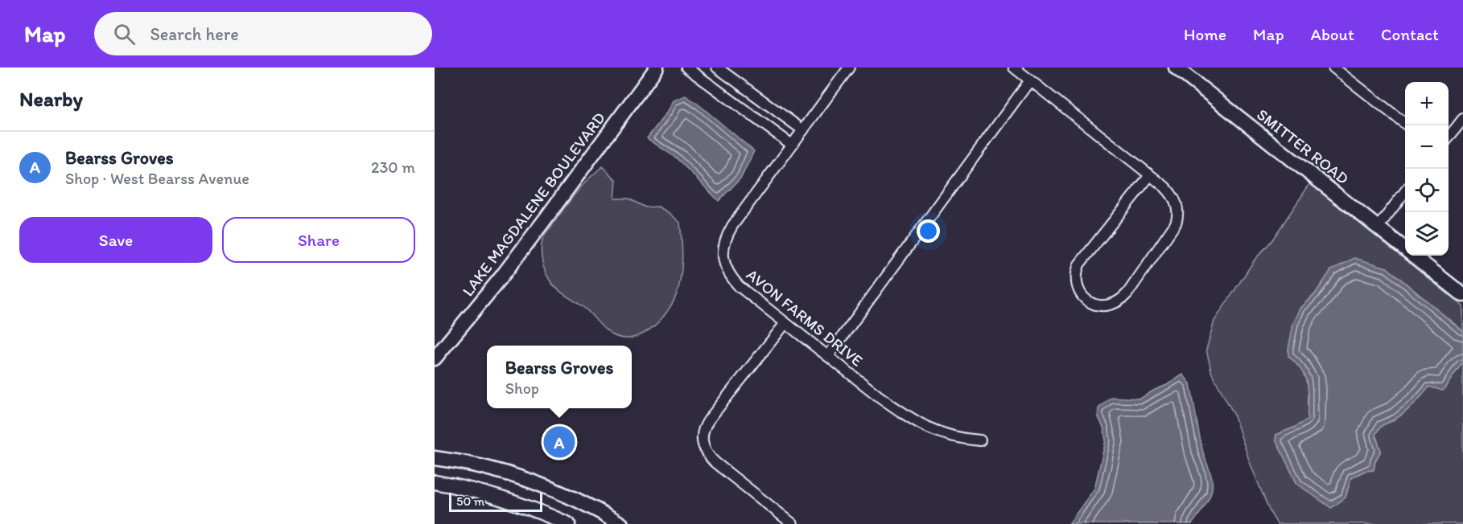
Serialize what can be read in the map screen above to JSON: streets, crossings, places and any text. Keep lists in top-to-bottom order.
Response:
{
  "streets": {
    "street": ["SMITTER ROAD", "LAKE MAGDALENE BOULEVARD", "AVON FARMS DRIVE"]
  },
  "scale_bar": "50 m",
  "page": {
    "header": "Map",
    "search": "Search here",
    "nav": [
      "Home",
      "Map",
      "About",
      "Contact"
    ],
    "heading": "Nearby",
    "map_buttons": ["+", "−"],
    "list": [
      {
        "mark": "A",
        "name": "Bearss Groves",
        "note": "Shop · West Bearss Avenue",
        "value": "230 m"
      }
    ],
    "buttons": ["Save", "Share"],
    "popup": ["Bearss Groves", "Shop"],
    "pins": "A",
    "scale": "50 m"
  }
}
